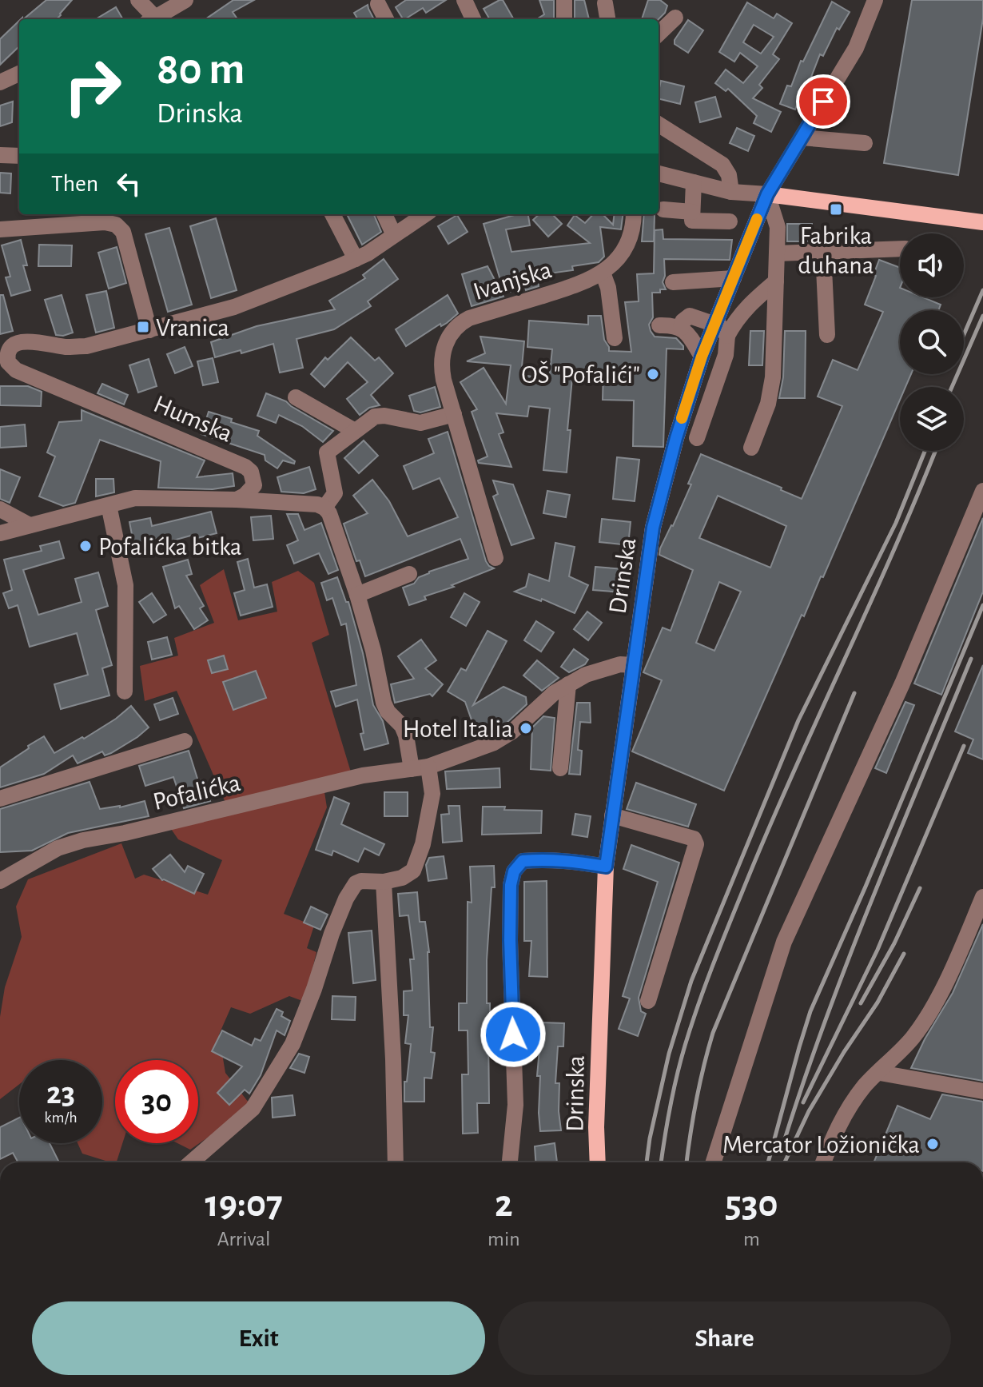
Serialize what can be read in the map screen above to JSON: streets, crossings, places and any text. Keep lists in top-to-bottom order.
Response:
{
  "streets": {
    "main road": ["Drinska"],
    "street": ["Ivanjska", "Humska", "Pofalićka"]
  },
  "crossings": [
    ["Drinska", "Pofalićka"]
  ],
  "places": {
    "transit": ["Fabrika duhana", "Vranica"],
    "other": [
      "OŠ \"Pofalići\"",
      "Pofalićka bitka",
      "Hotel Italia",
      "Mercator Ložionička"
    ]
  },
  "page": {
    "turn": ["80 m", "Drinska"],
    "then": "Then",
    "speed": "23 km/h",
    "limit": "30",
    "eta": [
      "19:07",
      "Arrival",
      "2",
      "min",
      "530",
      "m"
    ],
    "buttons": ["Exit", "Share"]
  }
}
